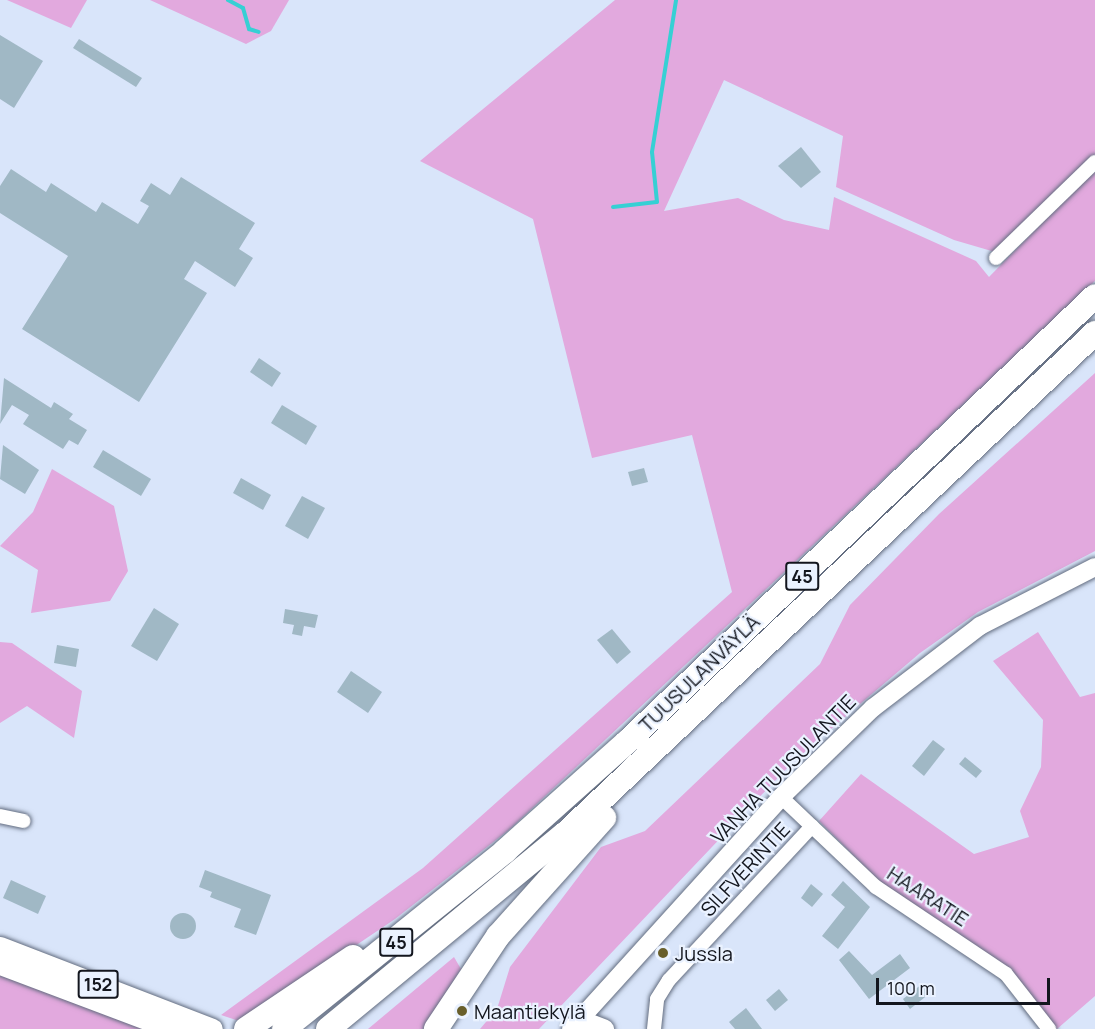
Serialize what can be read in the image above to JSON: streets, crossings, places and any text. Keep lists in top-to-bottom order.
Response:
{
  "streets": {
    "highway": ["45", "TUUSULANVÄYLÄ"],
    "main road": ["VANHA TUUSULANTIE", "152"],
    "street": ["SILFVERINTIE", "HAARATIE"]
  },
  "crossings": [
    ["VANHA TUUSULANTIE", "HAARATIE"],
    ["SILFVERINTIE", "HAARATIE"]
  ],
  "places": ["Jussla", "Maantiekylä"],
  "scale_bar": "100 m"
}
